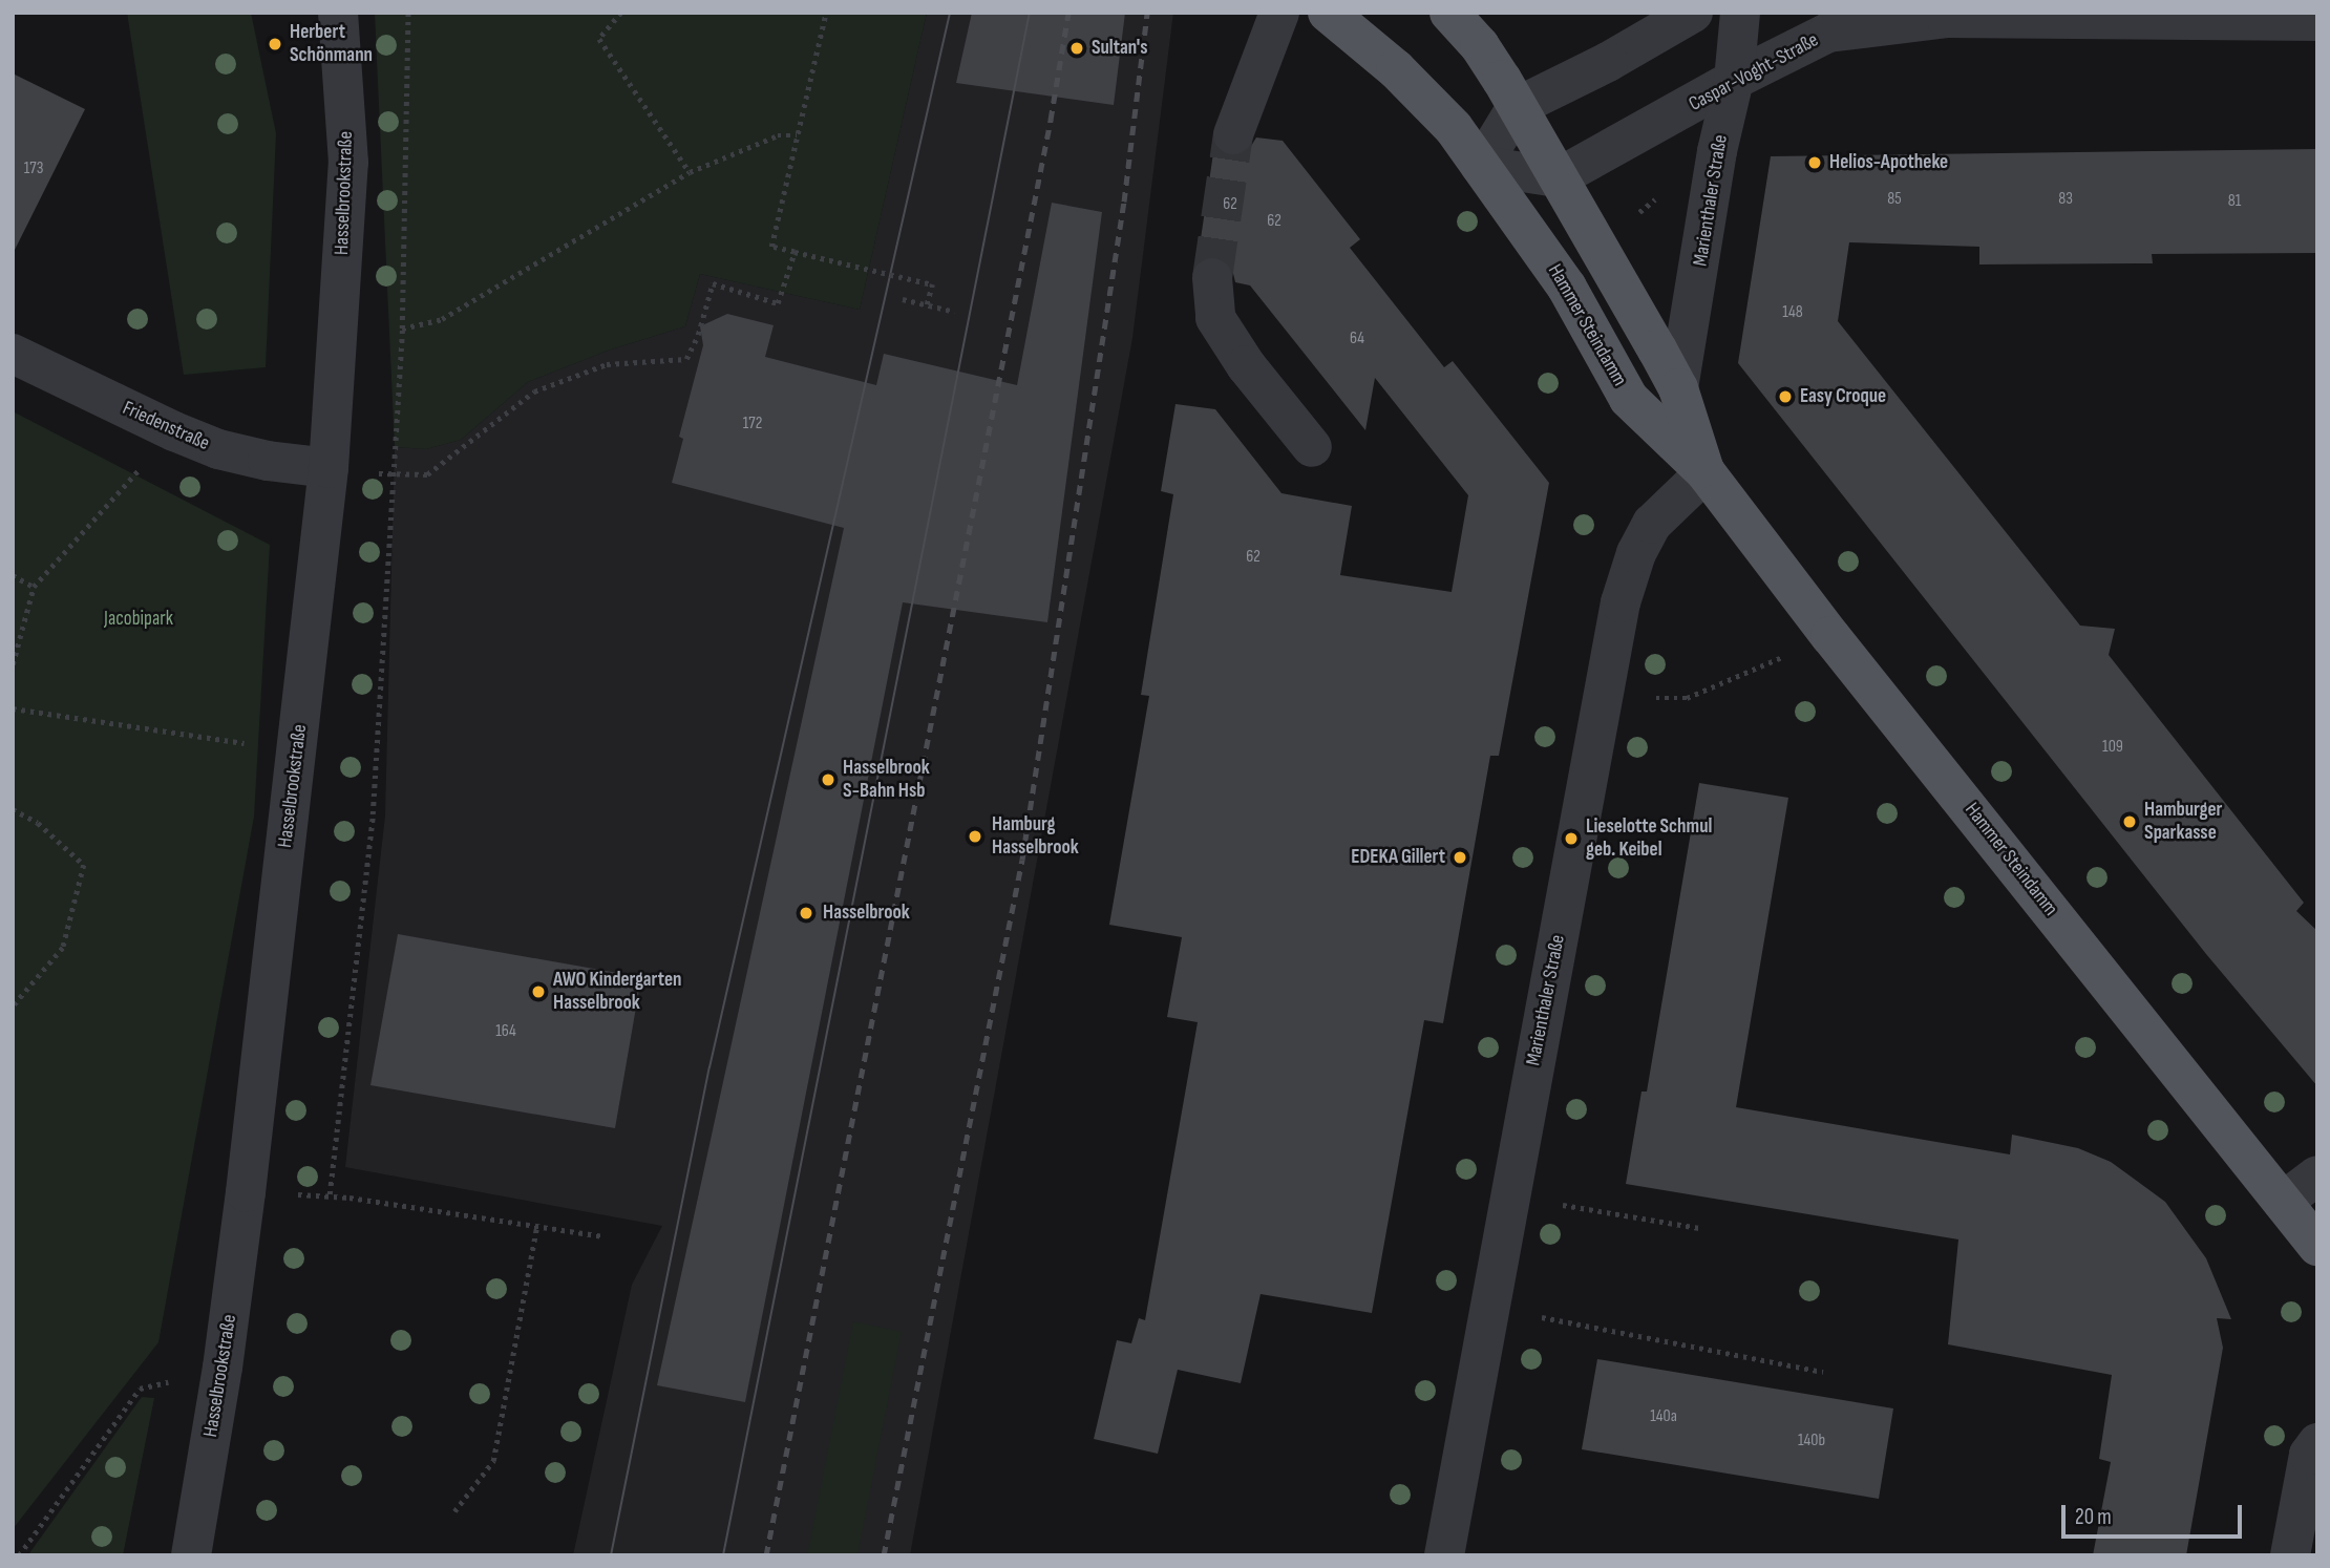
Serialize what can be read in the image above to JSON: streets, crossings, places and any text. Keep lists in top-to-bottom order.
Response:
{
  "streets": {
    "main road": ["Hammer Steindamm"],
    "street": [
      "Caspar-Voght-Straße",
      "Hasselbrookstraße",
      "Marienthaler Straße",
      "Friedenstraße"
    ]
  },
  "crossings": [
    ["Caspar-Voght-Straße", "Marienthaler Straße"],
    ["Caspar-Voght-Straße", "Hammer Steindamm"],
    ["Hasselbrookstraße", "Friedenstraße"],
    ["Marienthaler Straße", "Hammer Steindamm"]
  ],
  "parks": ["Jacobipark"],
  "places": [
    "Herbert Schönmann",
    "Sultan's",
    "Helios-Apotheke",
    "Easy Croque",
    "Hasselbrook S-Bahn Hsb",
    "Hamburger Sparkasse",
    "Hamburg Hasselbrook",
    "Lieselotte Schmul geb. Keibel",
    "EDEKA Gillert",
    "Hasselbrook",
    "AWO Kindergarten Hasselbrook"
  ],
  "house_numbers": [
    "173",
    "85",
    "83",
    "81",
    "62",
    "62",
    "148",
    "64",
    "172",
    "62",
    "109",
    "164",
    "140a",
    "140b"
  ],
  "scale_bar": "20 m"
}
